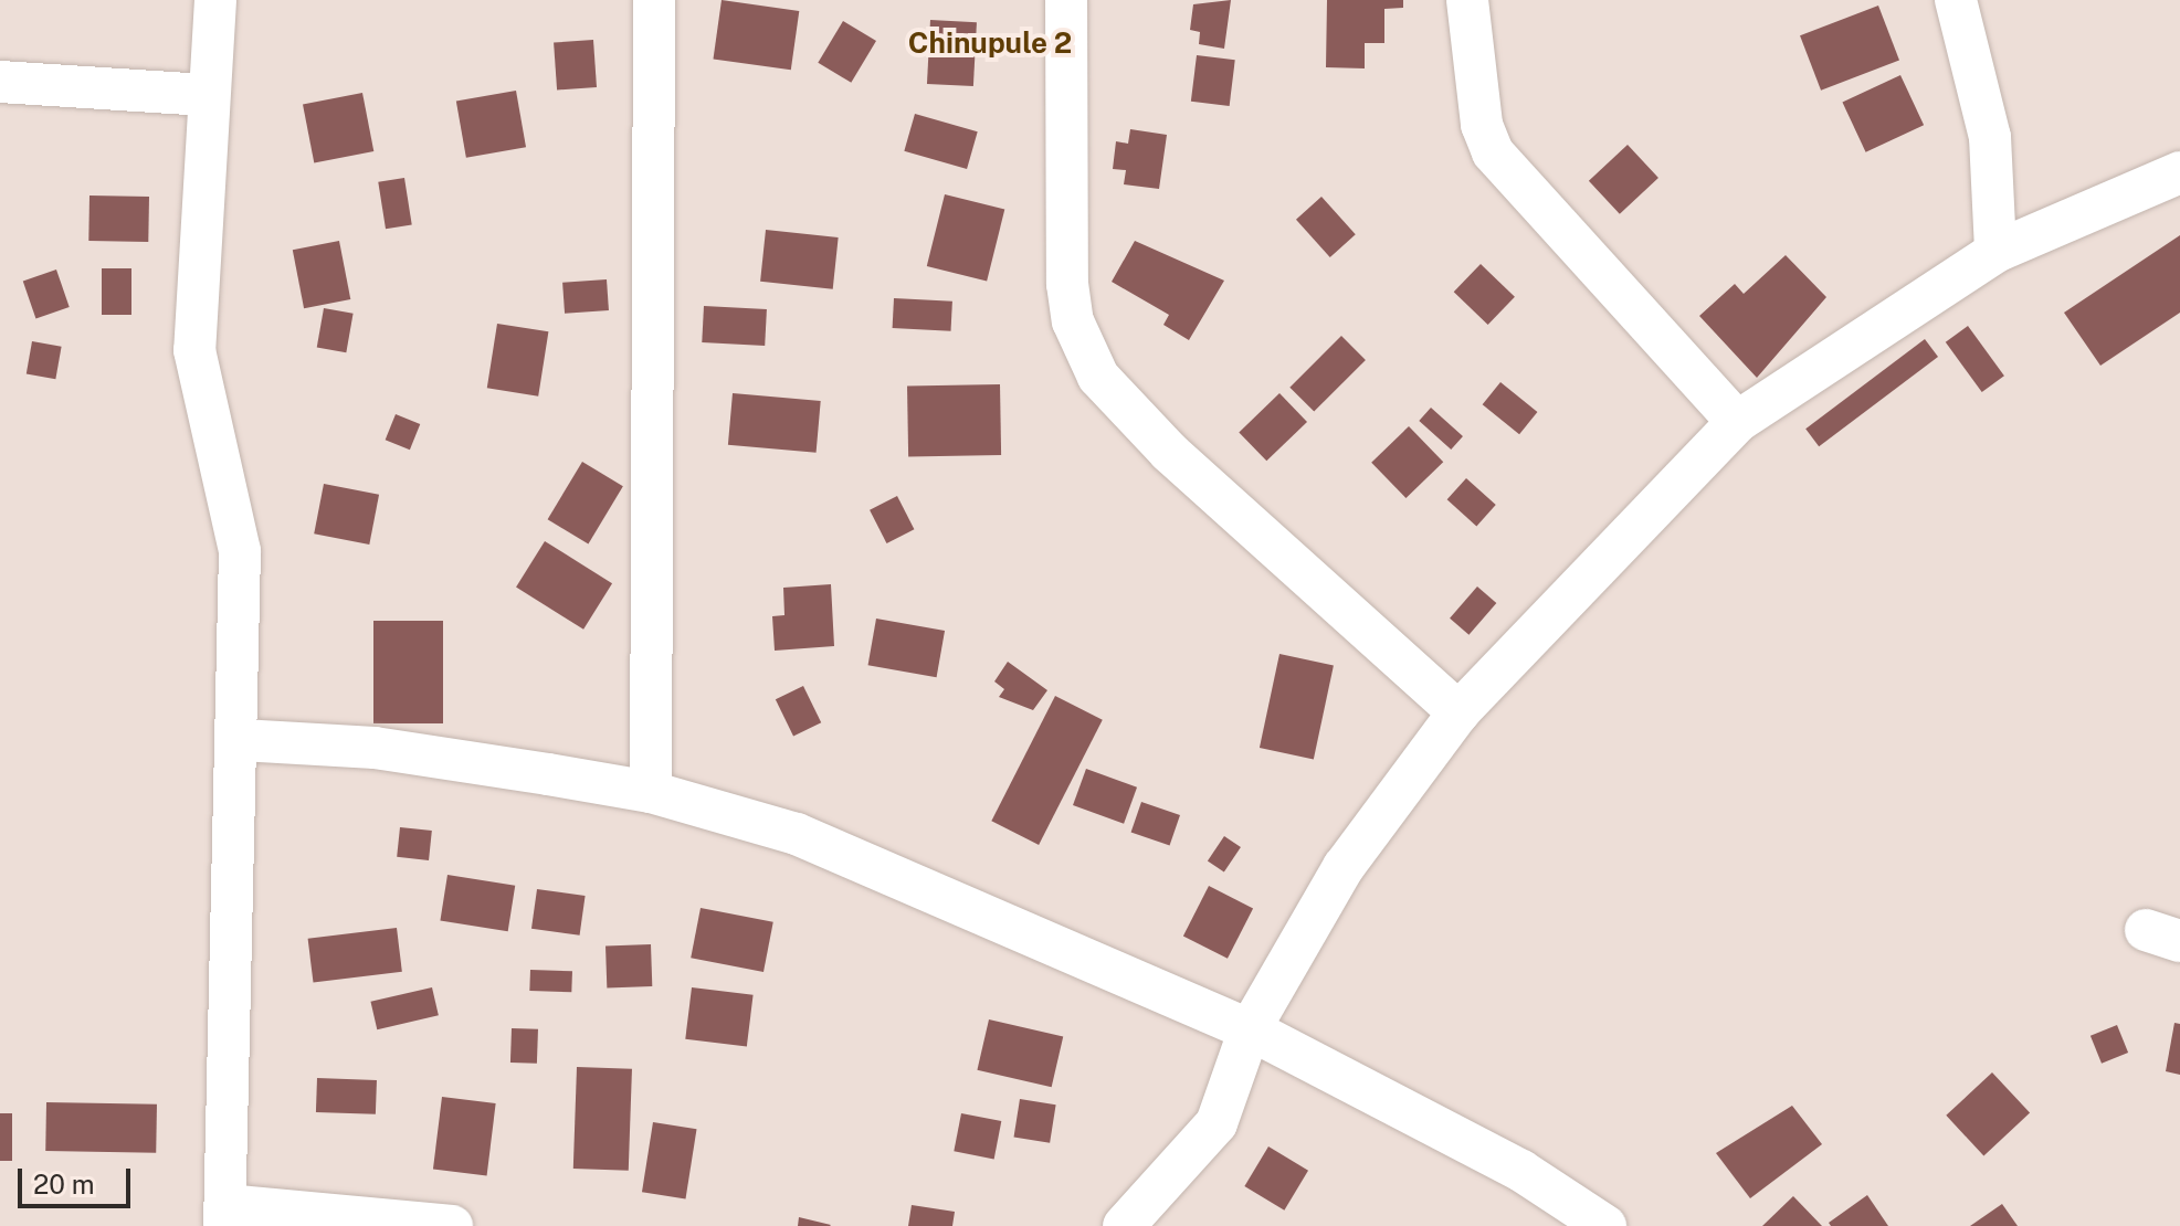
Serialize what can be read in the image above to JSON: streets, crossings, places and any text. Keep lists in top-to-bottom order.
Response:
{
  "districts": ["Chinupule 2"],
  "scale_bar": "20 m"
}
